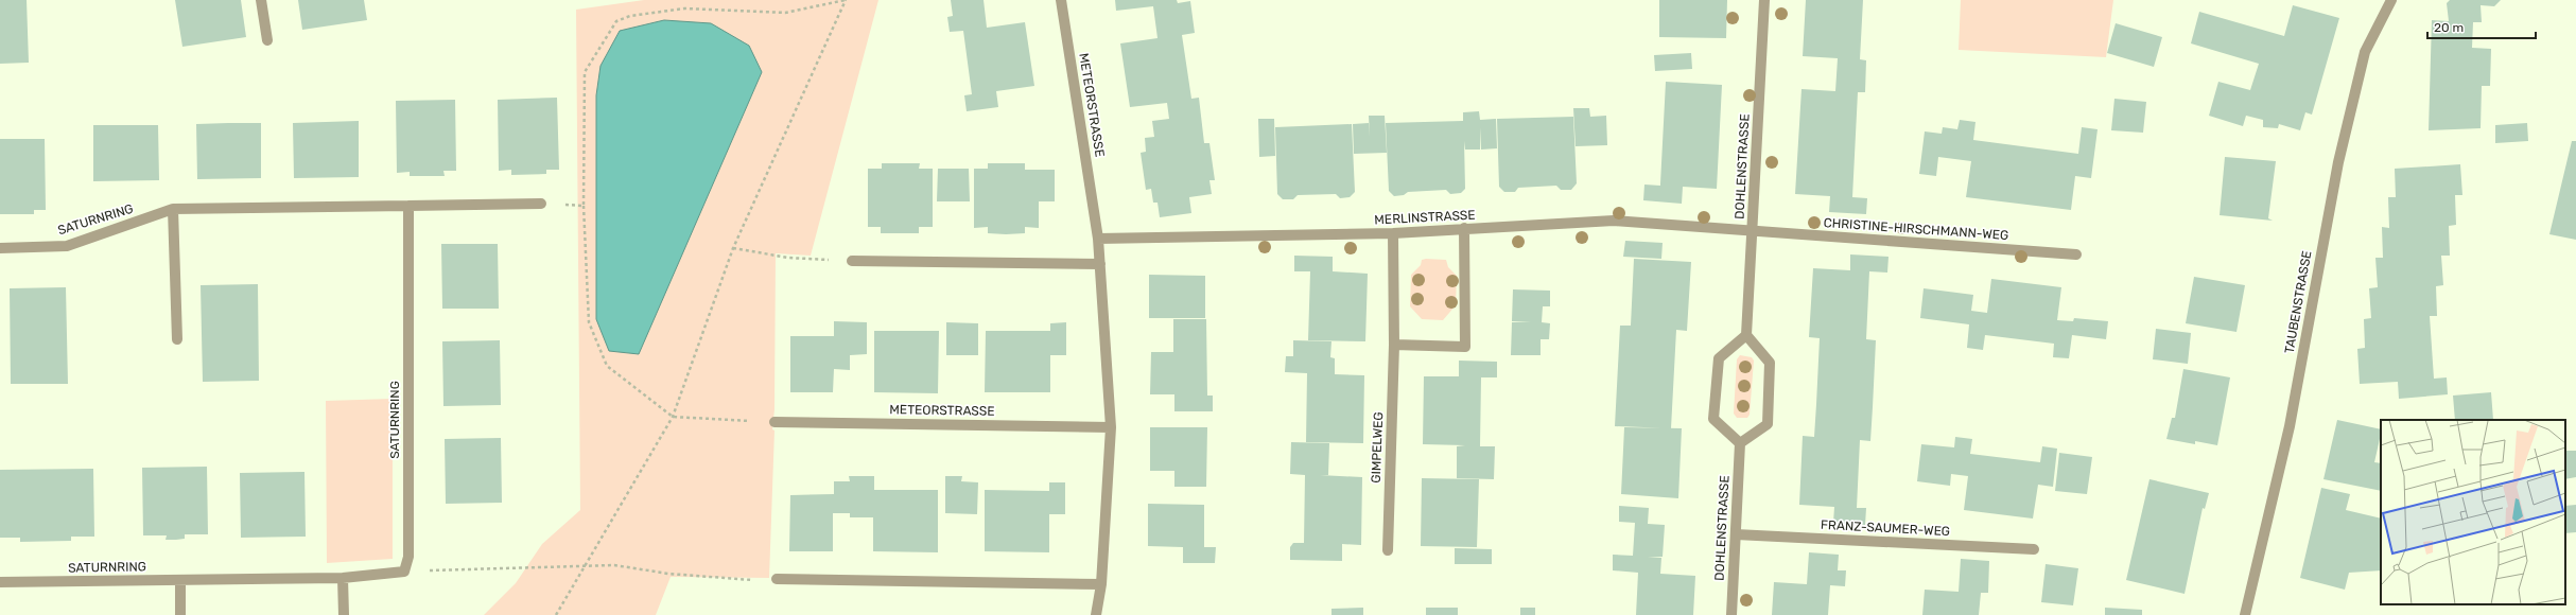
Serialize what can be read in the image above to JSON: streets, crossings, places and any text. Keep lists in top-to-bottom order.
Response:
{
  "streets": {
    "street": [
      "METEORSTRASSE",
      "DOHLENSTRASSE",
      "MERLINSTRASSE",
      "SATURNRING",
      "CHRISTINE-HIRSCHMANN-WEG",
      "TAUBENSTRASSE",
      "GIMPELWEG",
      "FRANZ-SAUMER-WEG"
    ]
  },
  "crossings": [
    ["METEORSTRASSE", "MERLINSTRASSE"],
    ["DOHLENSTRASSE", "MERLINSTRASSE"],
    ["DOHLENSTRASSE", "CHRISTINE-HIRSCHMANN-WEG"],
    ["DOHLENSTRASSE", "FRANZ-SAUMER-WEG"],
    ["MERLINSTRASSE", "CHRISTINE-HIRSCHMANN-WEG"],
    ["MERLINSTRASSE", "GIMPELWEG"]
  ],
  "scale_bar": "20 m"
}
